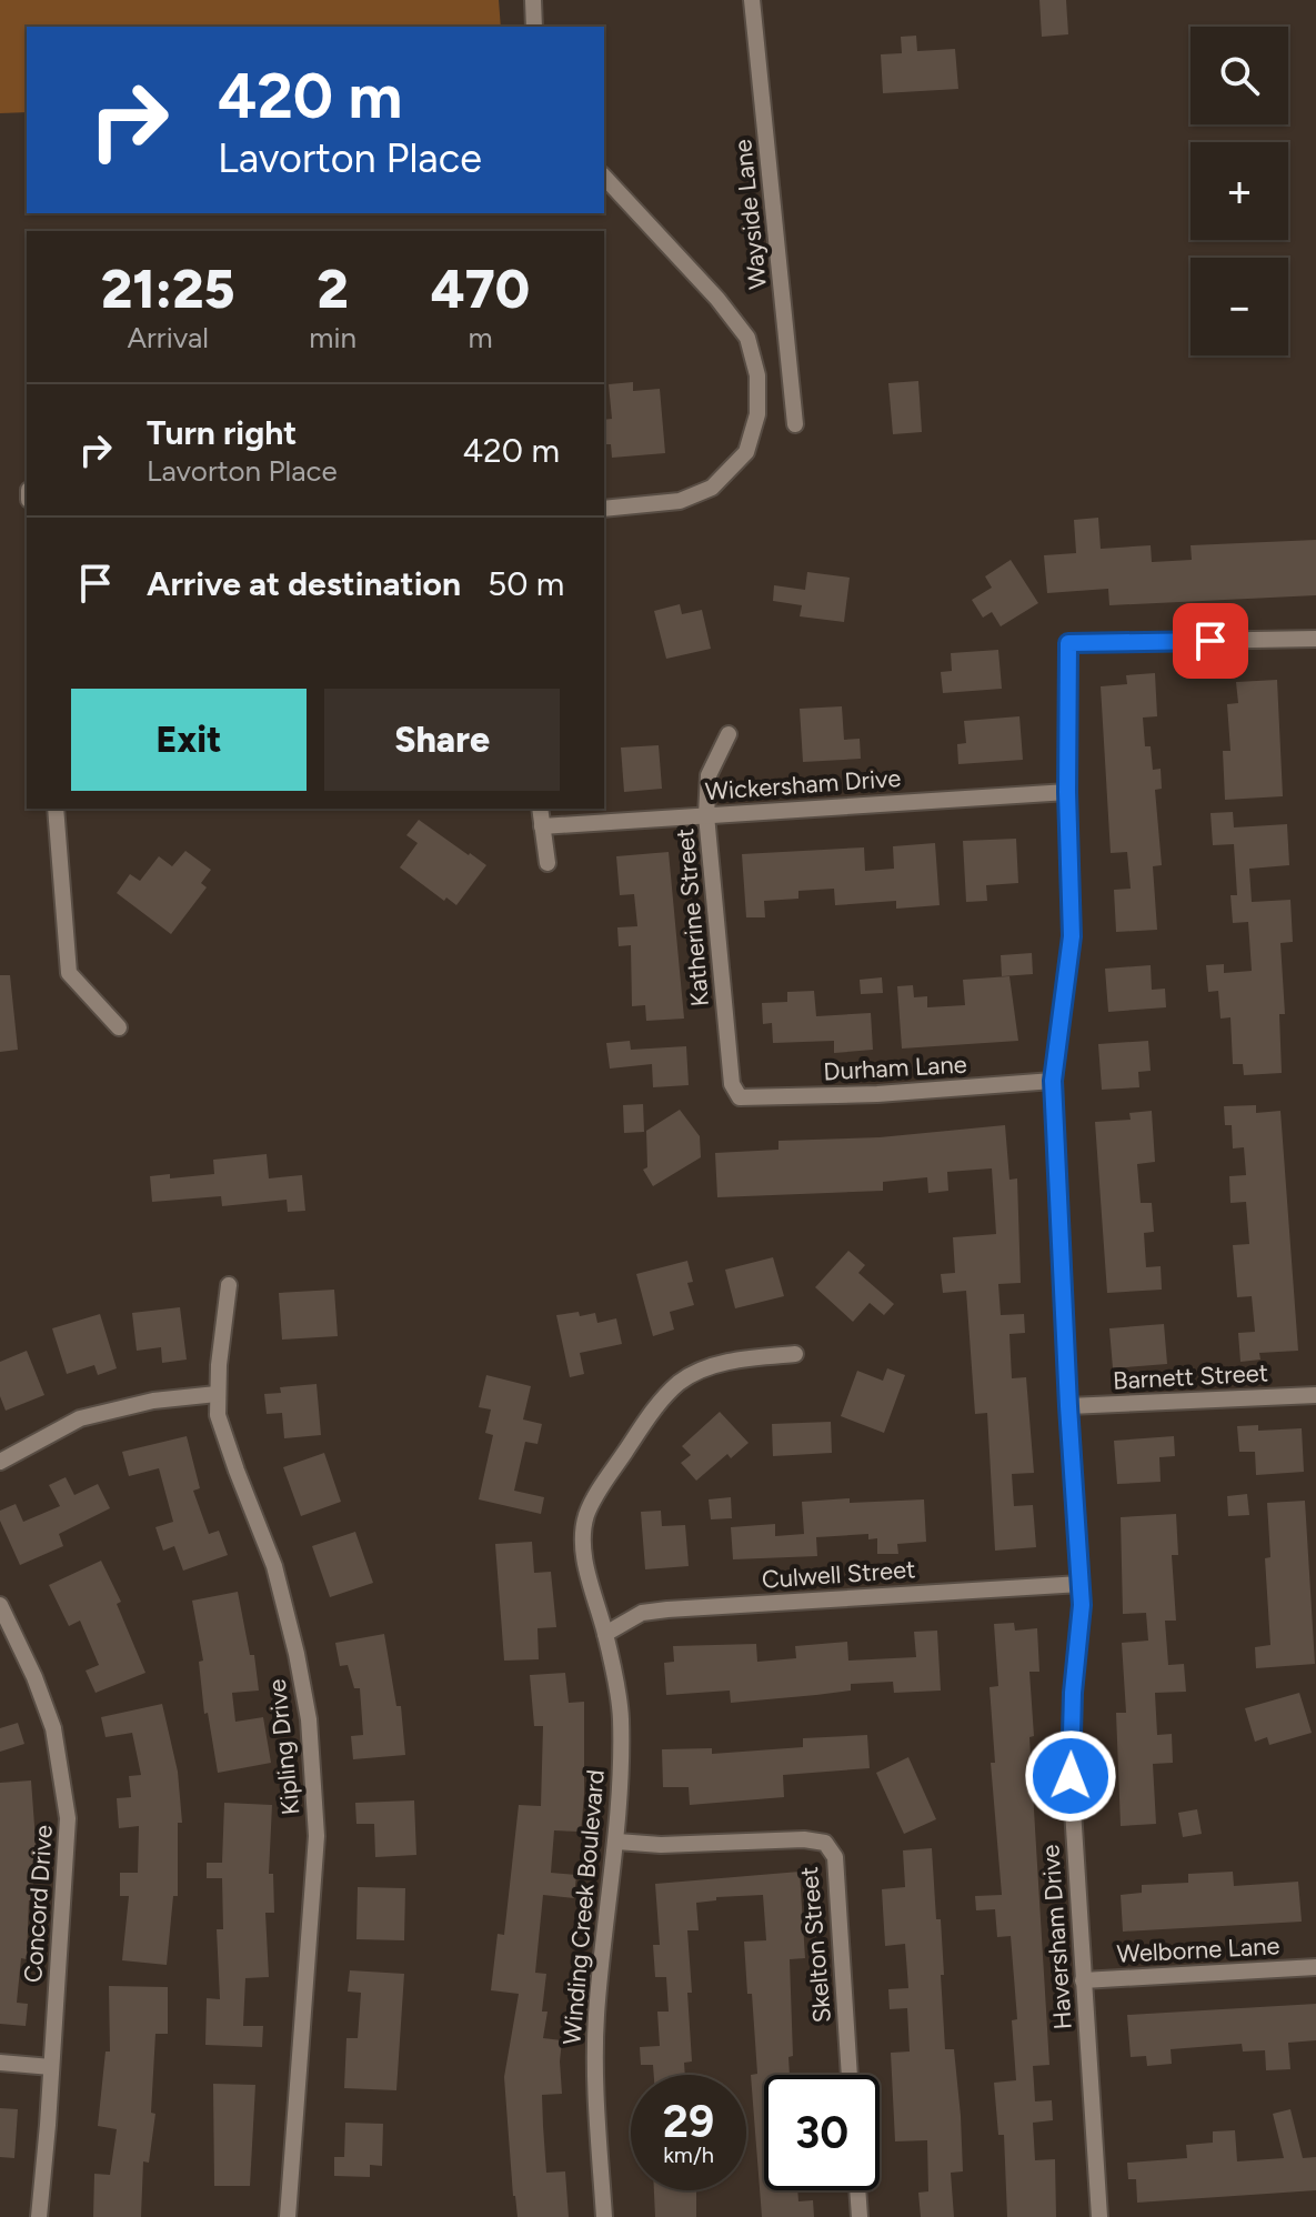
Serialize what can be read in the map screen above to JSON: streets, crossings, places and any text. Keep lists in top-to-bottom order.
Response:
{
  "streets": {
    "street": [
      "Wayside Lane",
      "Wickersham Drive",
      "Katherine Street",
      "Durham Lane",
      "Barnett Street",
      "Culwell Street",
      "Kipling Drive",
      "Concord Drive",
      "Winding Creek Boulevard",
      "Haversham Drive",
      "Skelton Street",
      "Welborne Lane"
    ]
  },
  "crossings": [
    ["Wickersham Drive", "Katherine Street"],
    ["Wickersham Drive", "Haversham Drive"],
    ["Katherine Street", "Durham Lane"],
    ["Durham Lane", "Haversham Drive"],
    ["Barnett Street", "Haversham Drive"],
    ["Culwell Street", "Winding Creek Boulevard"],
    ["Culwell Street", "Haversham Drive"],
    ["Winding Creek Boulevard", "Skelton Street"],
    ["Haversham Drive", "Welborne Lane"]
  ],
  "page": {
    "map_buttons": ["+", "−"],
    "turn": ["420 m", "Lavorton Place"],
    "eta": [
      "21:25",
      "Arrival",
      "2",
      "min",
      "470",
      "m"
    ],
    "list": [
      {
        "name": "Turn right",
        "note": "Lavorton Place",
        "value": "420 m"
      },
      {
        "name": "Arrive at destination",
        "value": "50 m"
      }
    ],
    "buttons": ["Exit", "Share"],
    "speed": "29 km/h",
    "limit": "30"
  }
}
